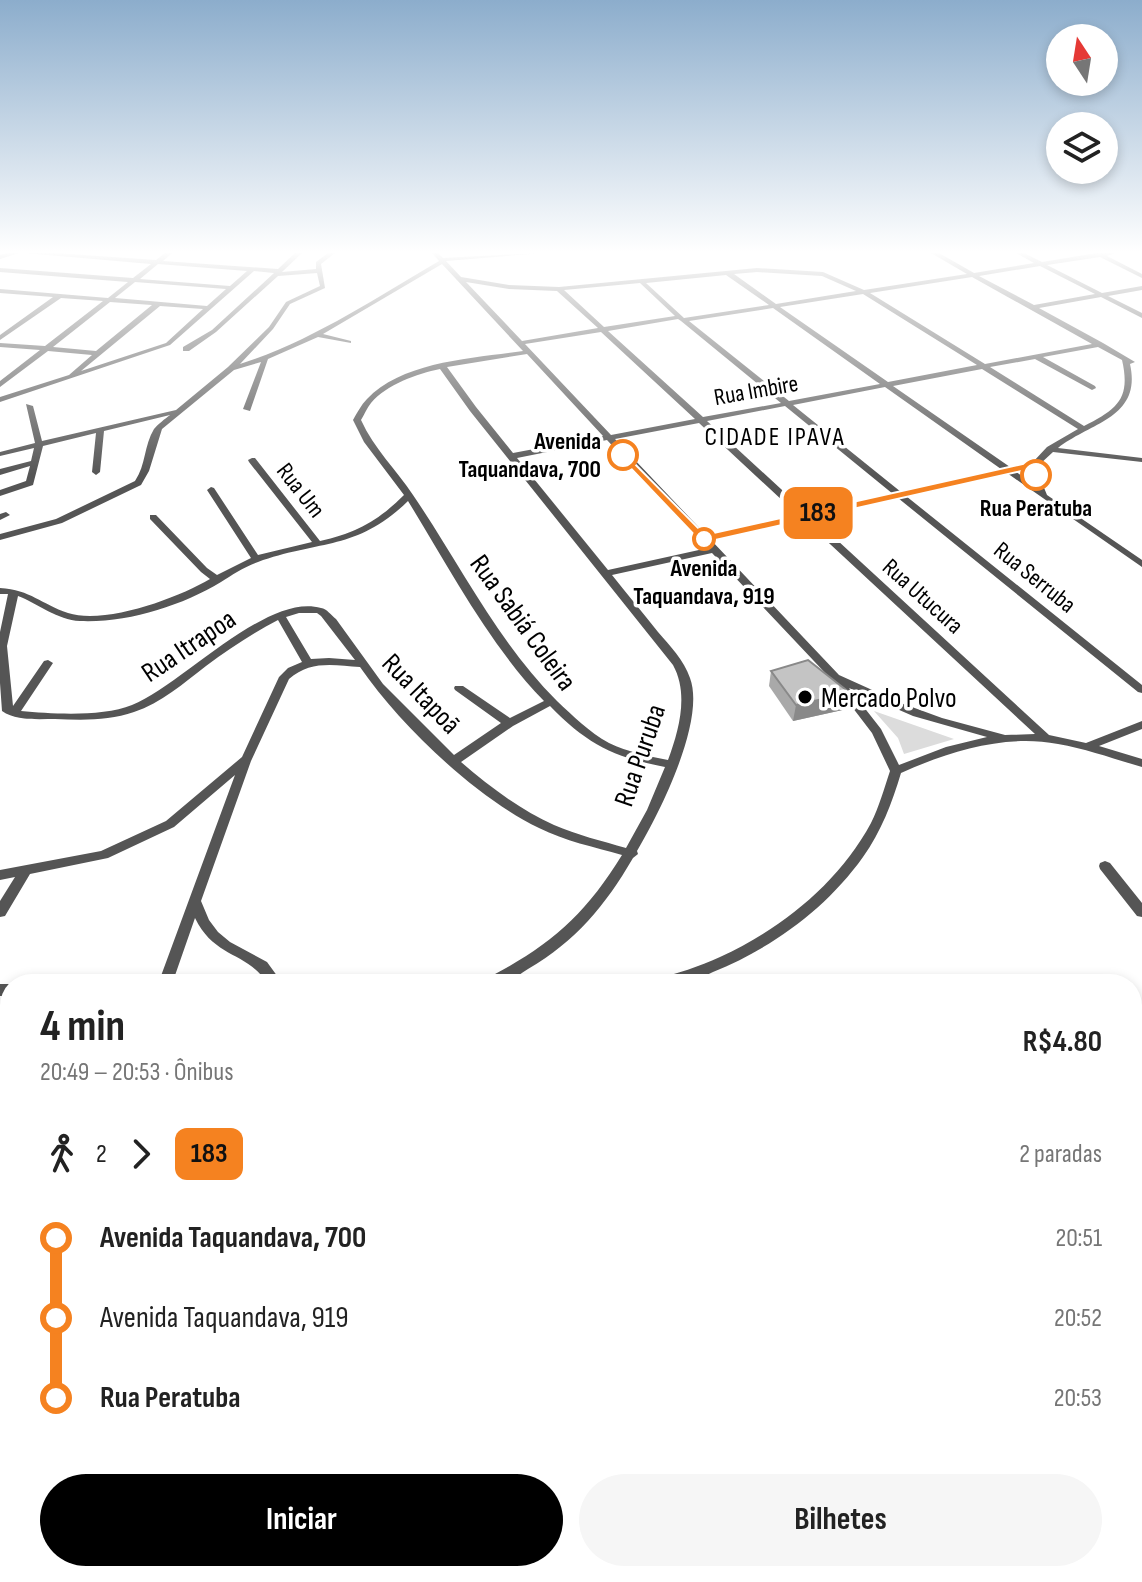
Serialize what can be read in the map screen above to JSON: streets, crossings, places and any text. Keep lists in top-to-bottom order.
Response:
{
  "streets": {
    "street": [
      "Rua Imbire",
      "Rua Um",
      "Rua Serruba",
      "Rua Utucura",
      "Rua Sabiá Coleira",
      "Rua Itrapoa",
      "Rua Itapoã",
      "Rua Puruba"
    ]
  },
  "crossings": [
    ["Rua Imbire", "Rua Serruba"],
    ["Rua Imbire", "Rua Utucura"],
    ["Rua Imbire", "Rua Puruba"],
    ["Rua Sabiá Coleira", "Rua Puruba"],
    ["Rua Itrapoa", "Rua Itapoã"],
    ["Rua Itapoã", "Rua Puruba"]
  ],
  "districts": ["CIDADE IPAVA"],
  "places": [
    "Avenida Taquandava, 700",
    "Rua Peratuba",
    "Avenida Taquandava, 919",
    "Mercado Polvo"
  ],
  "lines": ["bus line 183"],
  "north": "top",
  "page": {
    "on_map": "183",
    "heading": ["4 min", "20:49 – 20:53 · Ônibus", "R$4.80"],
    "legs": ["2", "183", "2 paradas"],
    "list": [
      {
        "name": "Avenida Taquandava, 700",
        "value": "20:51"
      },
      {
        "name": "Avenida Taquandava, 919",
        "value": "20:52"
      },
      {
        "name": "Rua Peratuba",
        "value": "20:53"
      }
    ],
    "buttons": ["Iniciar", "Bilhetes"]
  }
}
